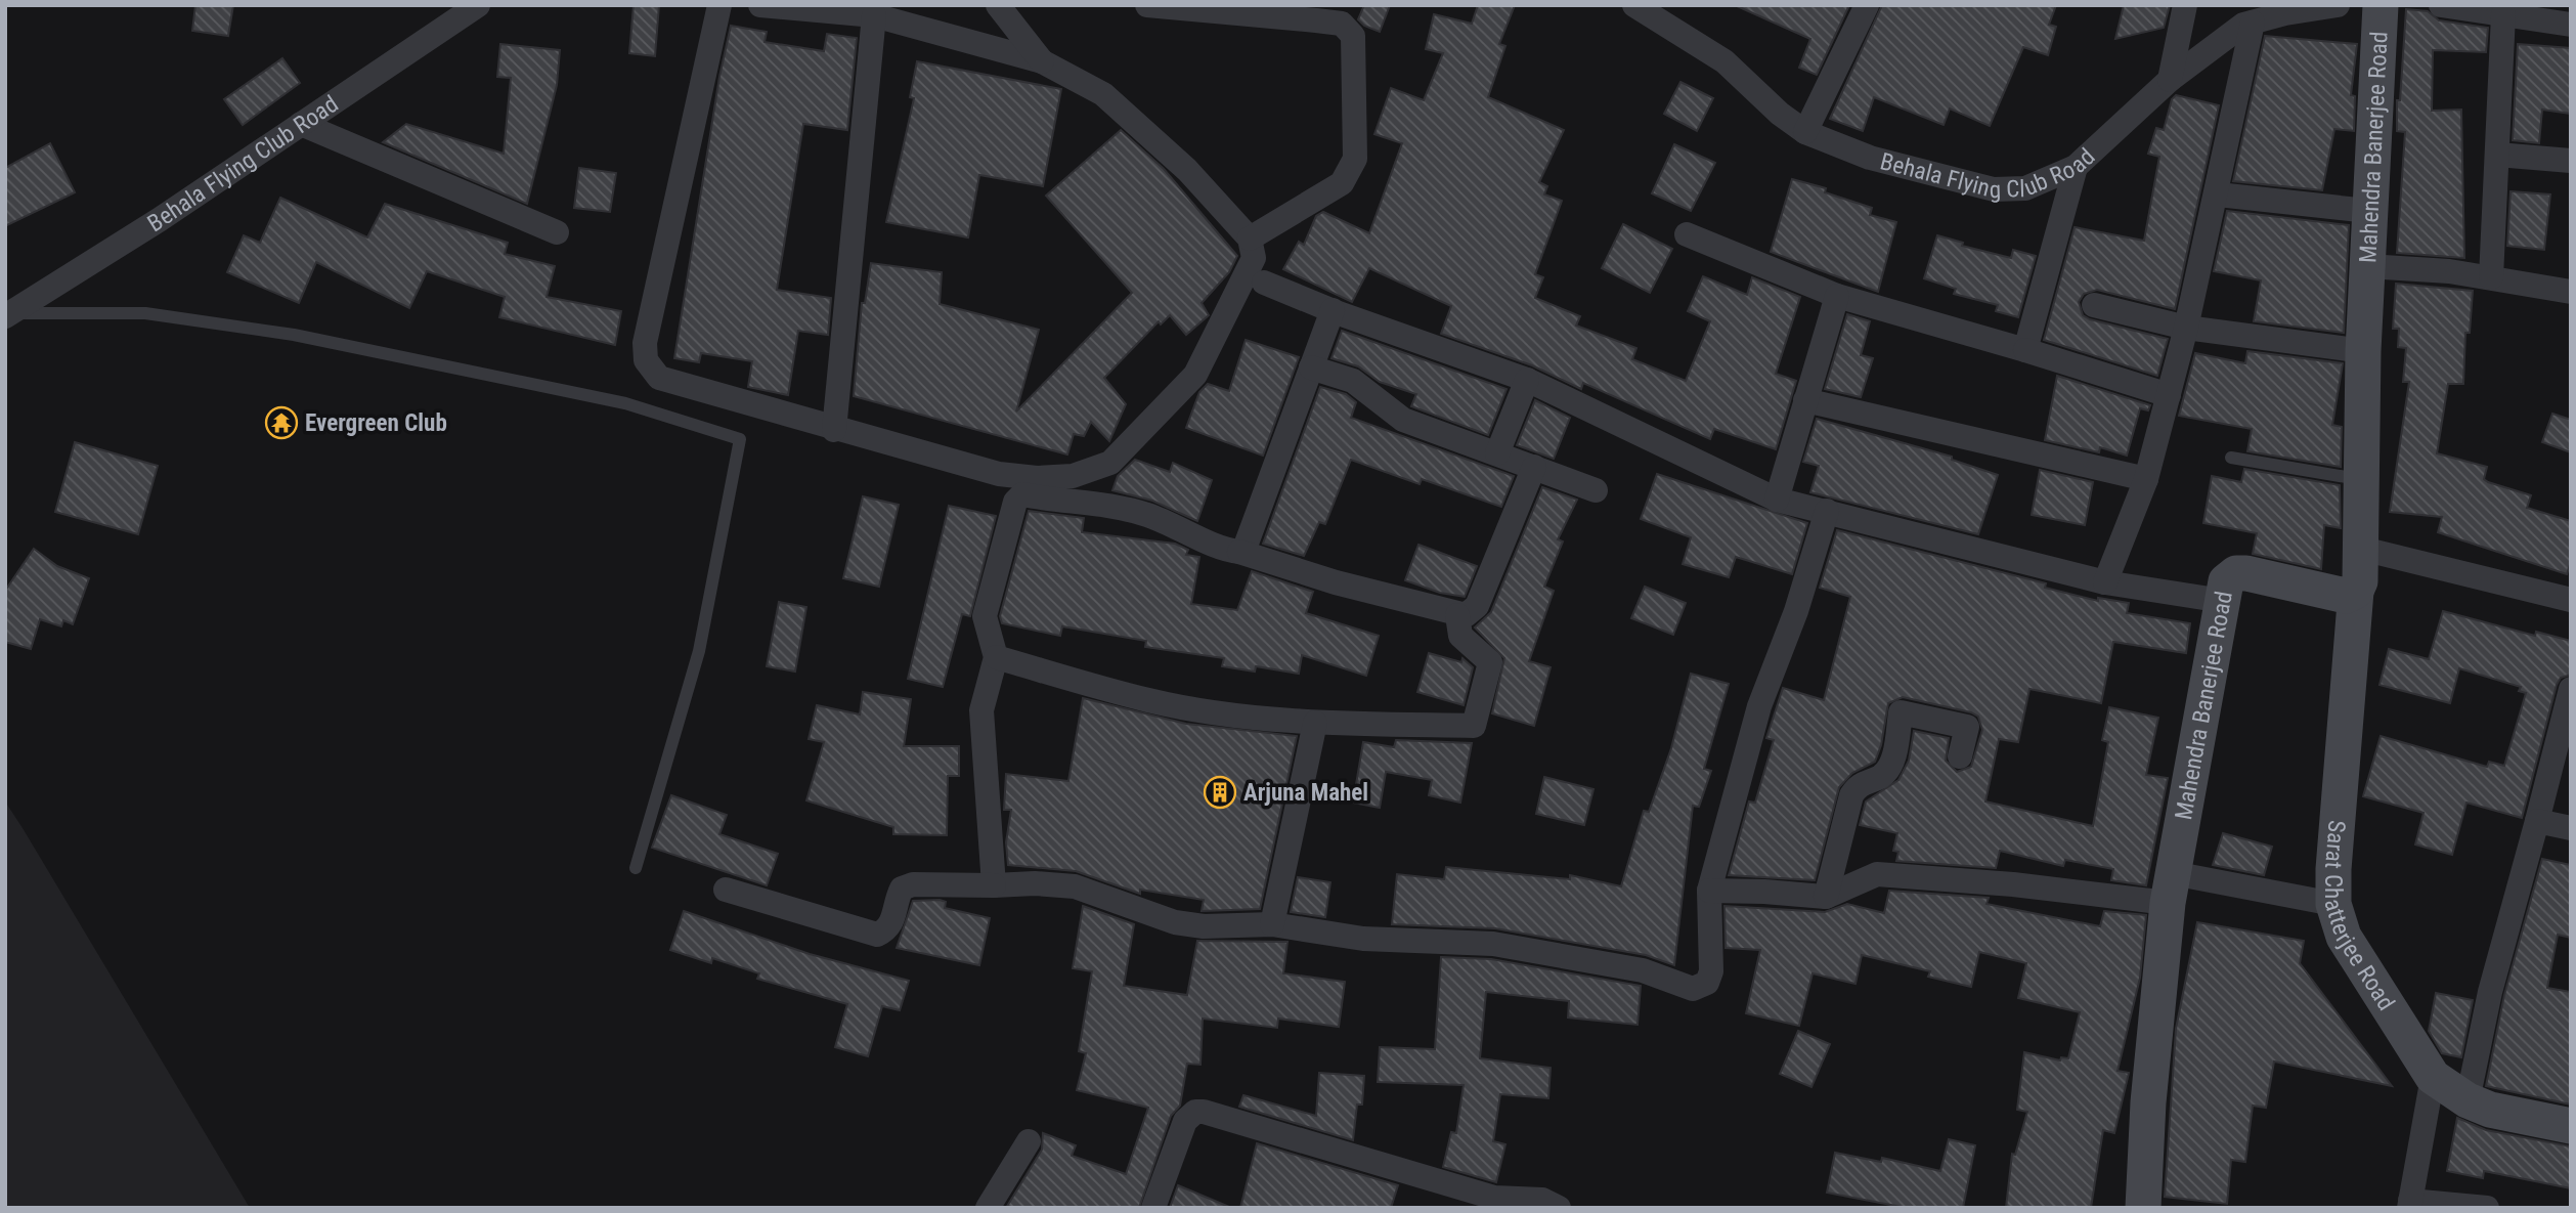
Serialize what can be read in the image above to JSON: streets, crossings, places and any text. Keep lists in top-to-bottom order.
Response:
{
  "streets": {
    "street": ["Mahendra Banerjee Road", "Behala Flying Club Road", "Sarat Chatterjee Road"]
  },
  "crossings": [
    ["Mahendra Banerjee Road", "Sarat Chatterjee Road"]
  ],
  "places": {
    "temple": ["Evergreen Club"],
    "building": ["Arjuna Mahel"]
  }
}
